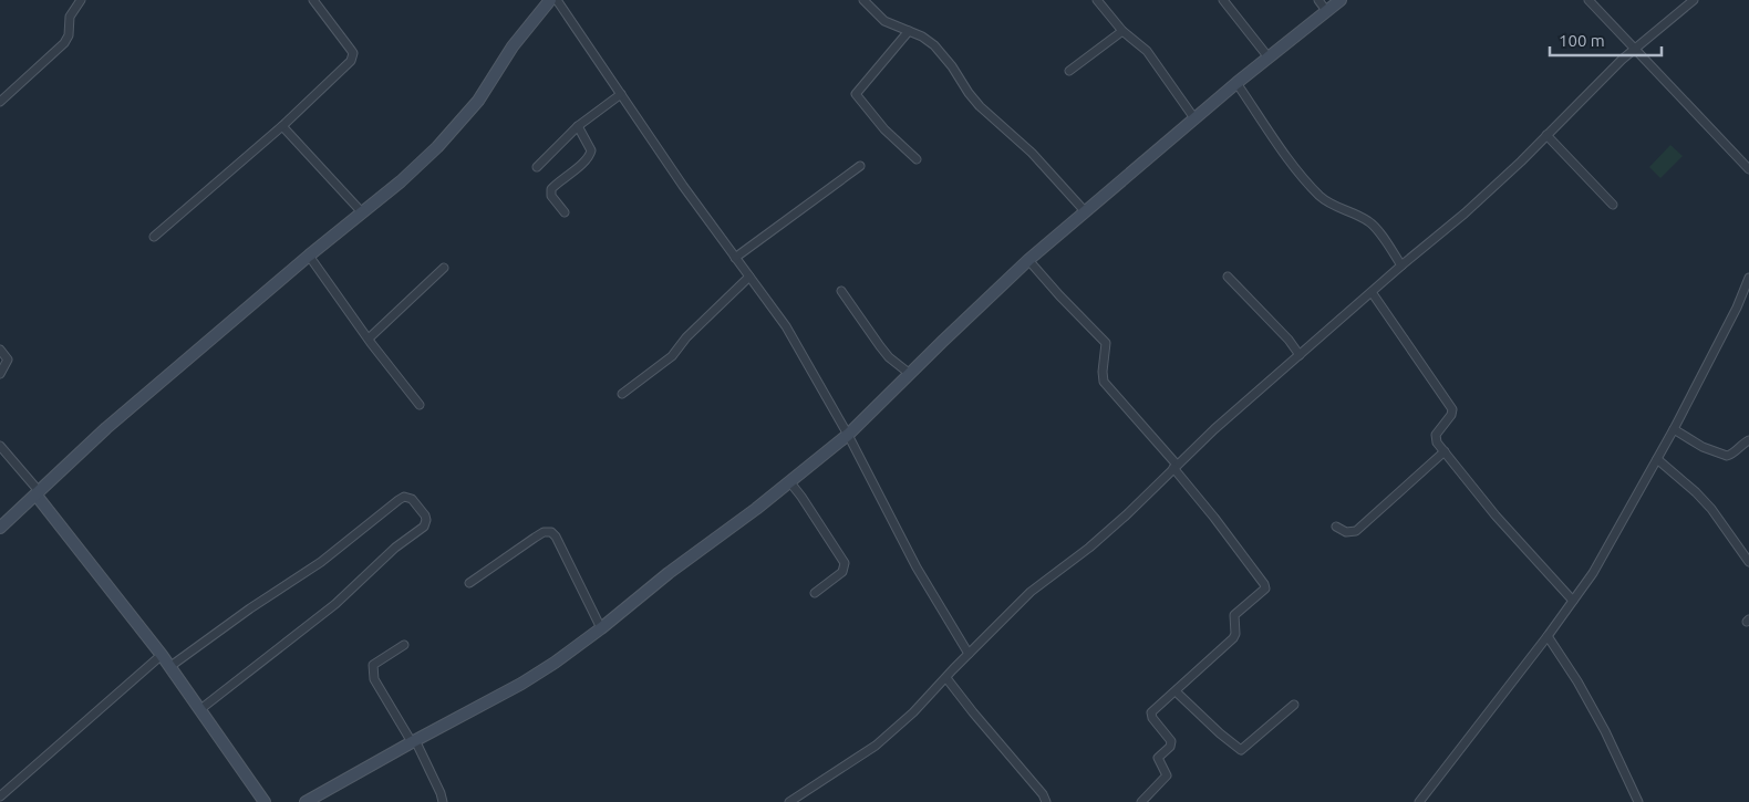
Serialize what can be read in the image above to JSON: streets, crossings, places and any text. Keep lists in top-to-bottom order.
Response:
{
  "scale_bar": "100 m"
}
